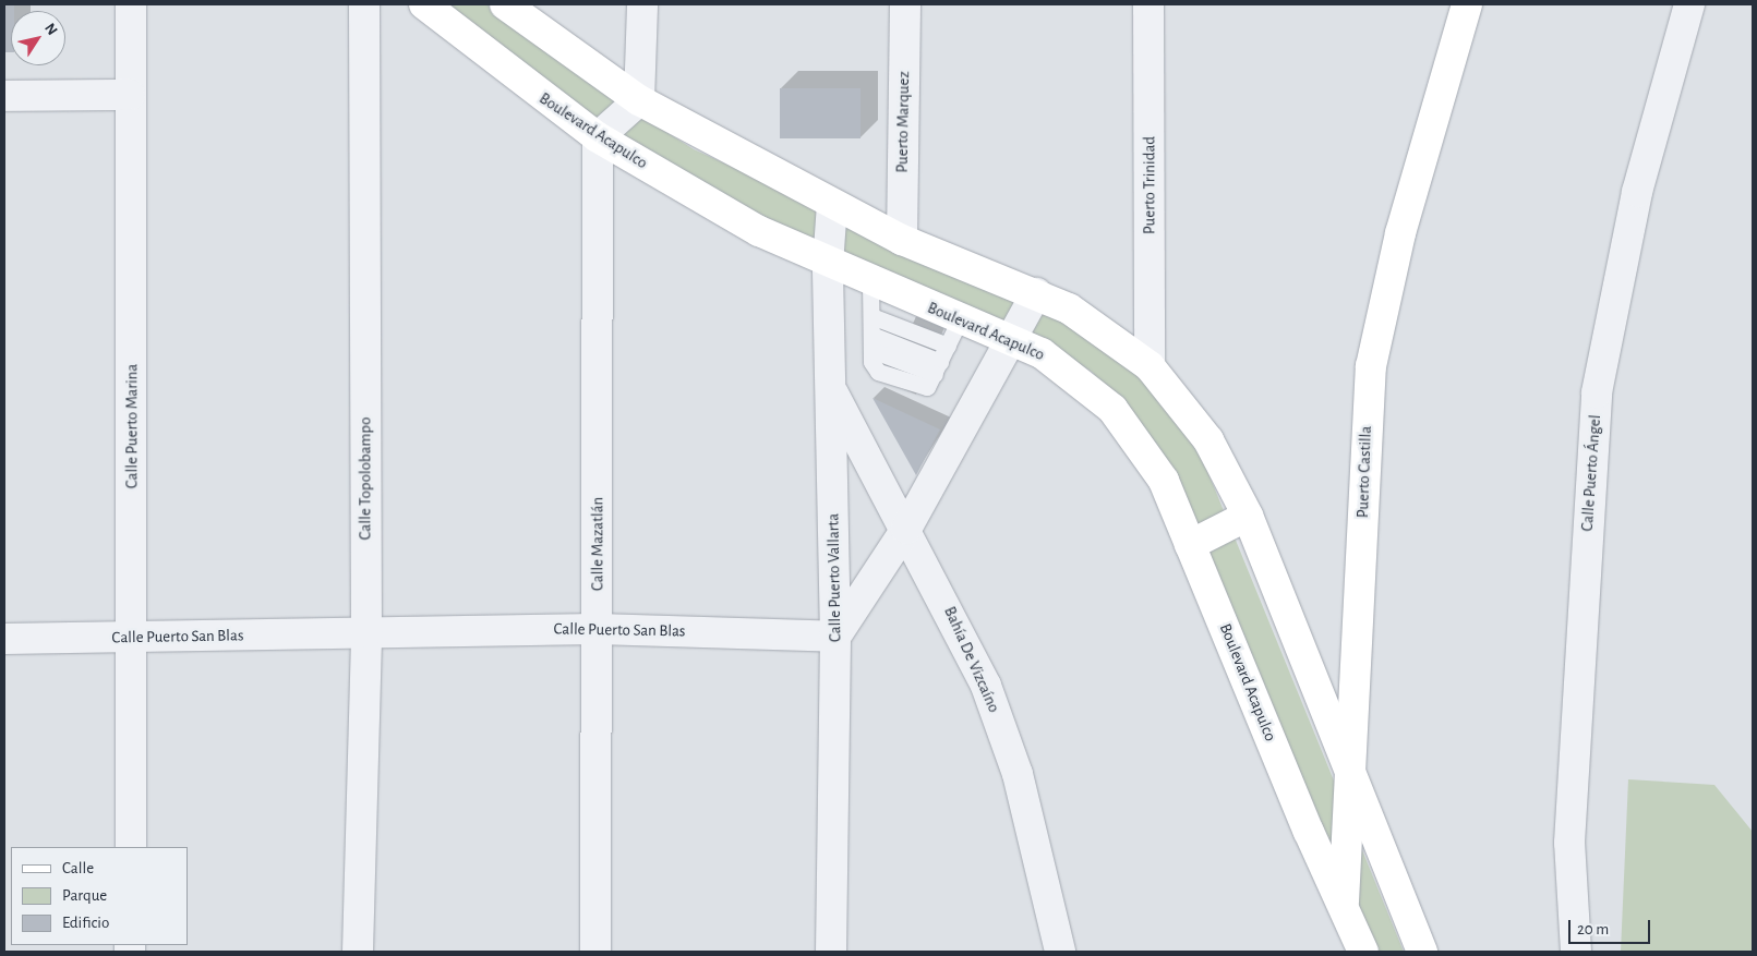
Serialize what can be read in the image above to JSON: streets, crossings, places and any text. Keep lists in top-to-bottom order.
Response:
{
  "streets": {
    "main road": ["Boulevard Acapulco", "Puerto Castilla"],
    "street": [
      "Puerto Marquez",
      "Puerto Trinidad",
      "Calle Puerto Marina",
      "Calle Puerto Ángel",
      "Calle Topolobampo",
      "Calle Mazatlán",
      "Calle Puerto Vallarta",
      "Calle Puerto San Blas",
      "Bahía De Vizcaíno"
    ]
  },
  "crossings": [
    ["Boulevard Acapulco", "Puerto Castilla"],
    ["Boulevard Acapulco", "Calle Mazatlán"],
    ["Boulevard Acapulco", "Calle Puerto Vallarta"],
    ["Calle Puerto Marina", "Calle Puerto San Blas"],
    ["Calle Topolobampo", "Calle Puerto San Blas"],
    ["Calle Mazatlán", "Calle Puerto San Blas"],
    ["Calle Puerto Vallarta", "Calle Puerto San Blas"],
    ["Calle Puerto Vallarta", "Bahía De Vizcaíno"]
  ],
  "legend": ["Calle", "Parque", "Edificio"],
  "scale_bar": "20 m",
  "north": "top right"
}
